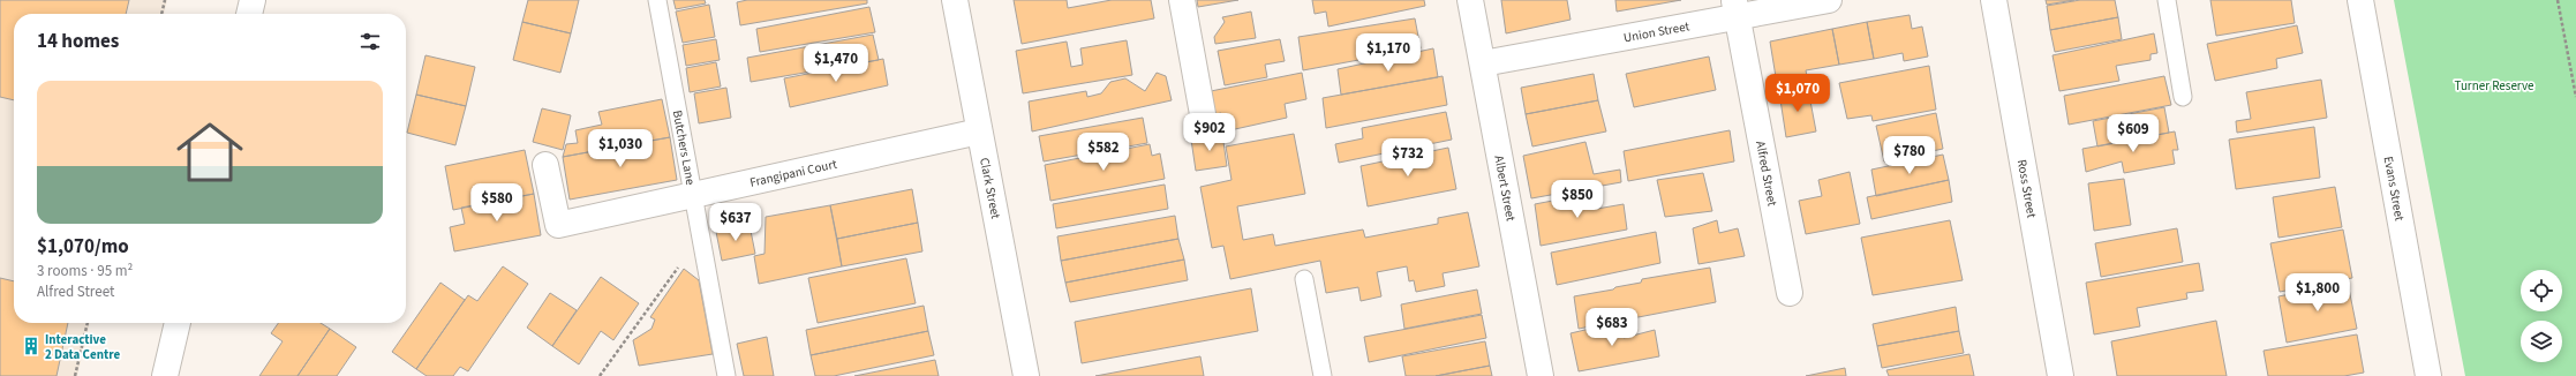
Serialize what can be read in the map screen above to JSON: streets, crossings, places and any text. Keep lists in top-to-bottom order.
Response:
{
  "streets": {
    "street": [
      "Union Street",
      "Frangipani Court",
      "Alfred Street",
      "Clark Street",
      "Albert Street",
      "Ross Street",
      "Evans Street"
    ],
    "lane": ["Butchers Lane"]
  },
  "crossings": [
    ["Union Street", "Alfred Street"],
    ["Union Street", "Albert Street"],
    ["Butchers Lane", "Frangipani Court"],
    ["Frangipani Court", "Clark Street"]
  ],
  "parks": ["Turner Reserve"],
  "places": {
    "building": ["Interactive 2 Data Centre"]
  },
  "page": {
    "heading": "14 homes",
    "price": [
      "$1,170",
      "$1,470",
      "$1,070",
      "$902",
      "$609",
      "$1,030",
      "$582",
      "$780",
      "$732",
      "$850",
      "$580",
      "$637",
      "$1,800",
      "$683"
    ],
    "list": [
      {
        "name": "$1,070/mo",
        "note": "3 rooms · 95 m² · Alfred Street"
      }
    ]
  }
}
